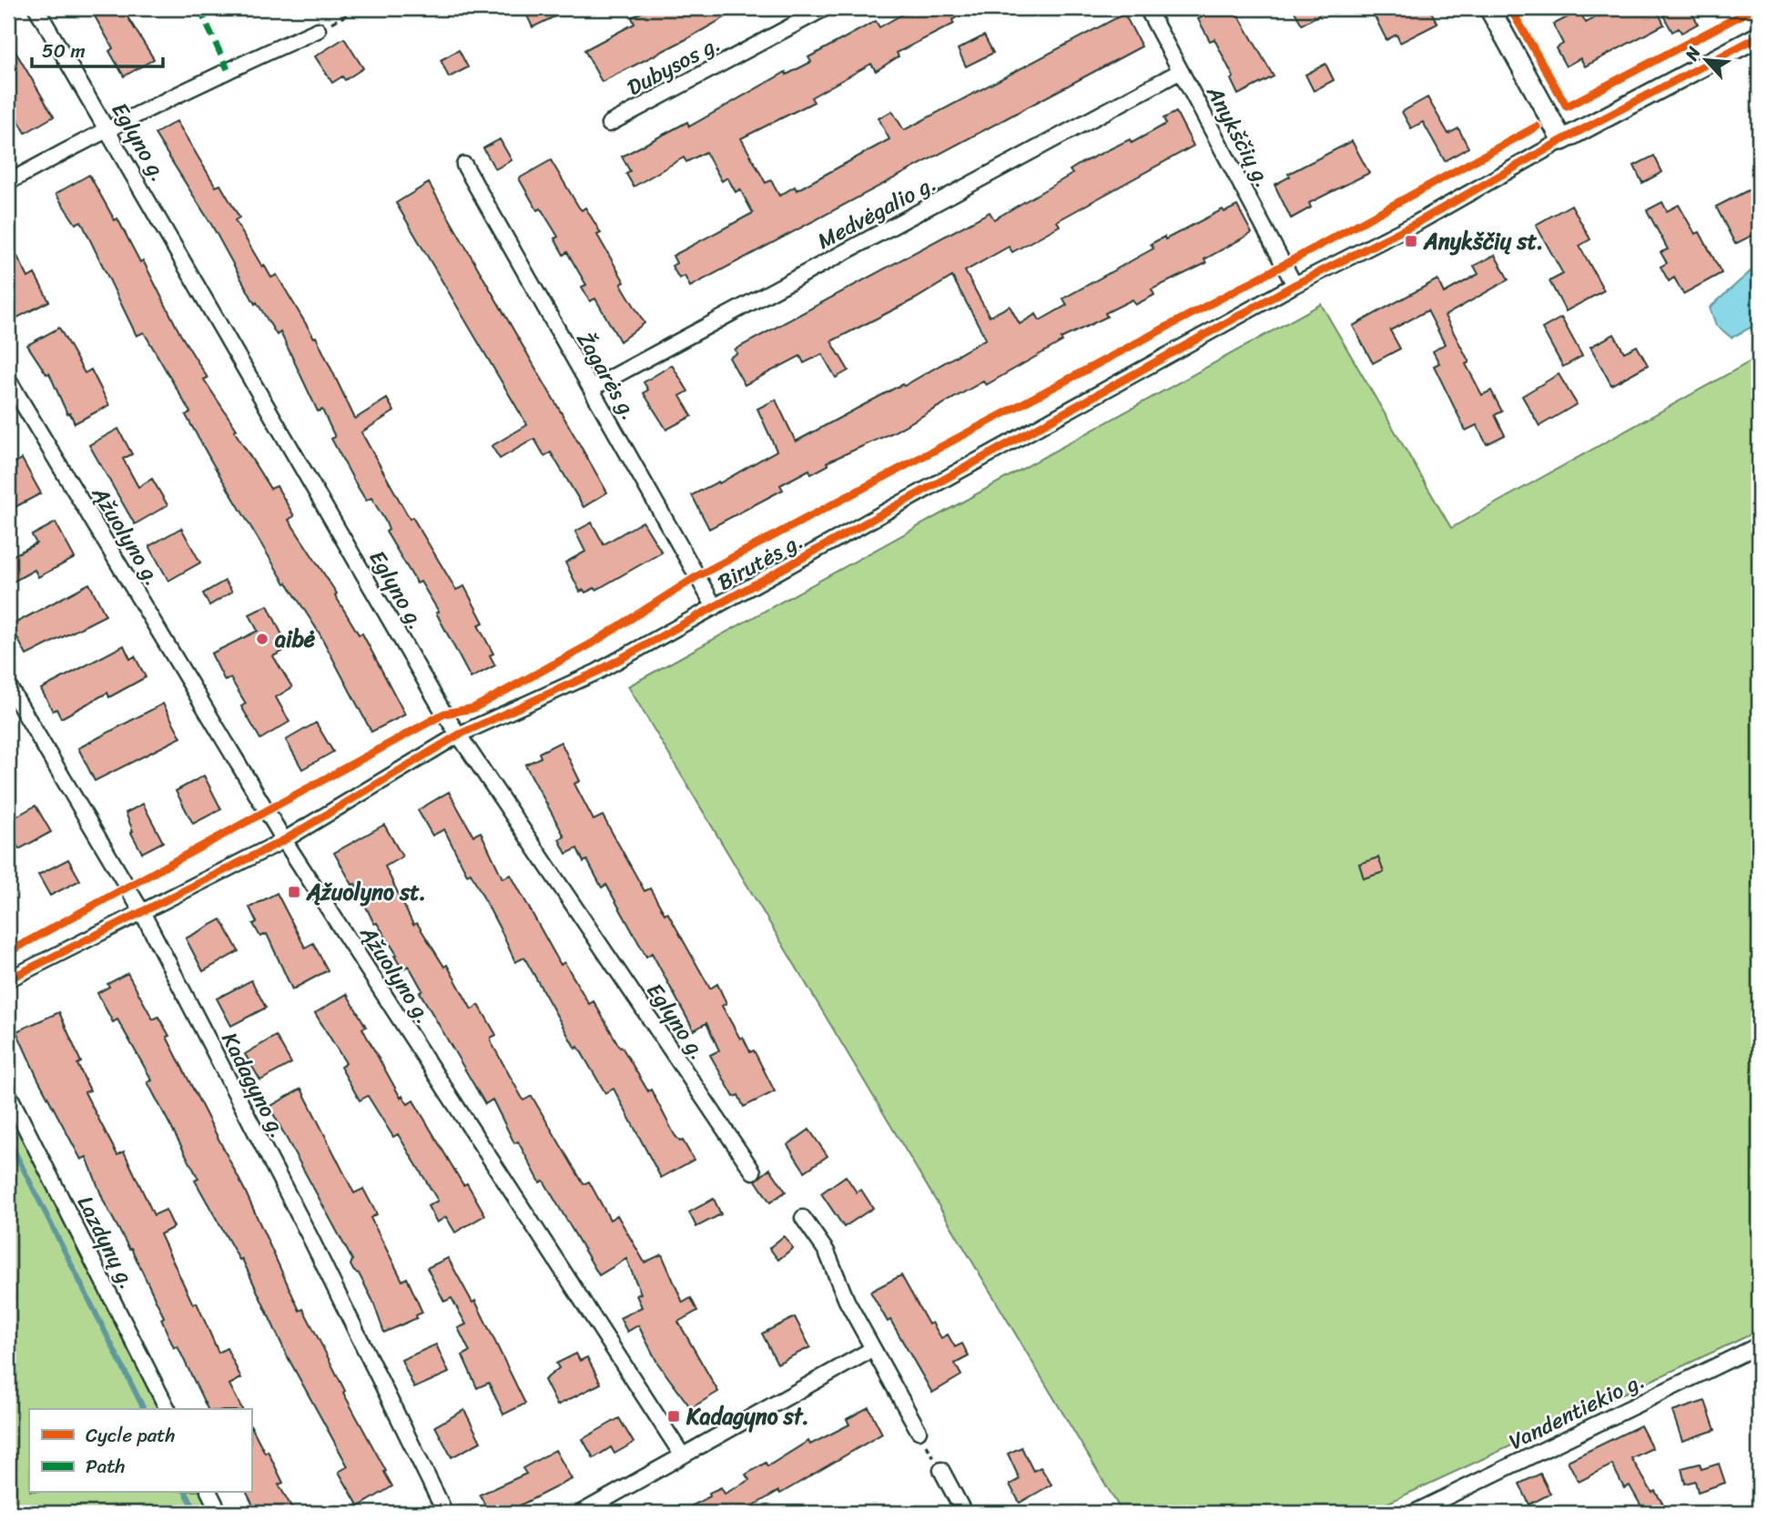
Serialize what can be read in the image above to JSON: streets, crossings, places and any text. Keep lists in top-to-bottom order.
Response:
{
  "streets": {
    "street": [
      "Dubysos g.",
      "Anykščių g.",
      "Eglyno g.",
      "Medvėgalio g.",
      "Žagarės g.",
      "Ąžuolyno g.",
      "Birutės g.",
      "Kadagyno g.",
      "Lazdynų g.",
      "Vandentiekio g."
    ]
  },
  "crossings": [
    ["Anykščių g.", "Medvėgalio g."],
    ["Anykščių g.", "Birutės g."],
    ["Eglyno g.", "Birutės g."],
    ["Medvėgalio g.", "Žagarės g."],
    ["Žagarės g.", "Birutės g."],
    ["Ąžuolyno g.", "Birutės g."],
    ["Birutės g.", "Kadagyno g."]
  ],
  "places": {
    "transit": ["Anykščių st.", "Ąžuolyno st.", "Kadagyno st."],
    "other": ["aibė"]
  },
  "legend": ["Cycle path", "Path"],
  "scale_bar": "50 m",
  "north": "top left"
}
